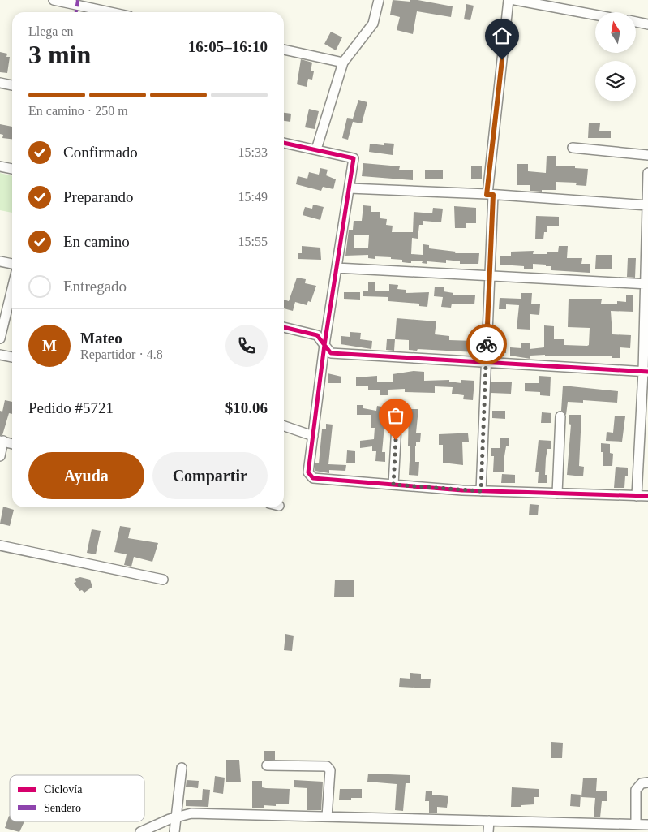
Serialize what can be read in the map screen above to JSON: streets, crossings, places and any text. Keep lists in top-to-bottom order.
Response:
{
  "legend": ["Ciclovía", "Sendero"],
  "north": "top",
  "page": {
    "heading": ["3 min", "Llega en", "16:05–16:10"],
    "panel": [
      "Mateo",
      "Repartidor · 4.8",
      "Pedido #5721",
      "$10.06"
    ],
    "bar": "En camino · 250 m",
    "list": [
      ["Confirmado", "15:33"],
      ["Preparando", "15:49"],
      ["En camino", "15:55"],
      "Entregado"
    ],
    "round": "M",
    "buttons": ["Ayuda", "Compartir"]
  }
}
